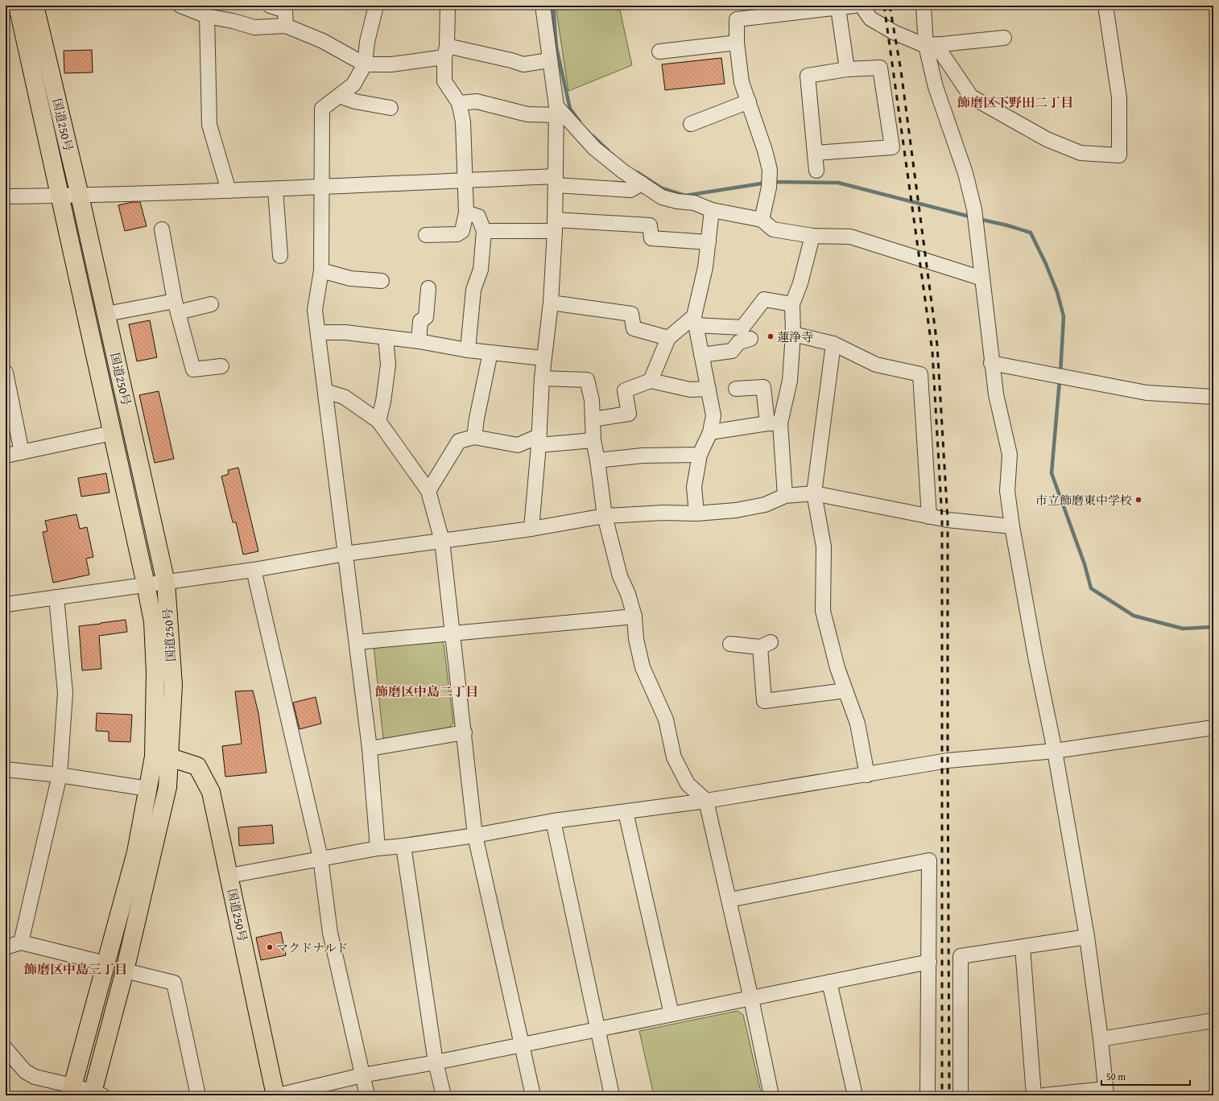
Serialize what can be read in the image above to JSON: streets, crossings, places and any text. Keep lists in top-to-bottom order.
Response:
{
  "streets": {
    "highway": ["国道250号"]
  },
  "districts": ["飾磨区下野田二丁目", "飾磨区中島二丁目", "飾磨区中島三丁目"],
  "places": ["蓮浄寺", "市立飾磨東中学校", "マクドナルド"],
  "scale_bar": "50 m"
}
